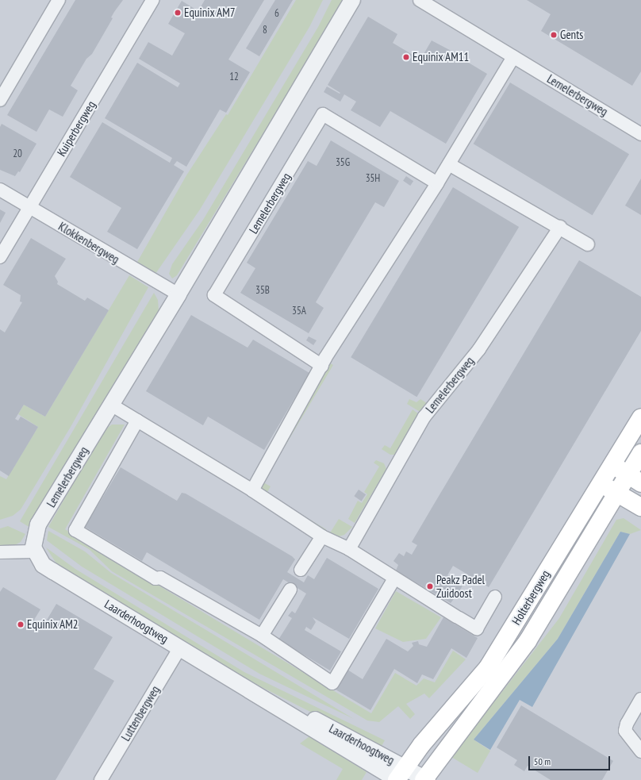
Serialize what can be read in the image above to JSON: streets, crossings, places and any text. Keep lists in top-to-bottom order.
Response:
{
  "streets": {
    "main road": ["Holterbergweg"],
    "street": [
      "Lemelerbergweg",
      "Kuiperbergweg",
      "Klokkenbergweg",
      "Laarderhoogtweg",
      "Luttenbergweg"
    ]
  },
  "crossings": [
    ["Lemelerbergweg", "Klokkenbergweg"],
    ["Lemelerbergweg", "Laarderhoogtweg"],
    ["Kuiperbergweg", "Klokkenbergweg"],
    ["Holterbergweg", "Laarderhoogtweg"],
    ["Laarderhoogtweg", "Luttenbergweg"]
  ],
  "places": [
    "Equinix AM7",
    "Gents",
    "Equinix AM11",
    "Peakz Padel Zuidoost",
    "Equinix AM2"
  ],
  "house_numbers": [
    "6",
    "8",
    "12",
    "20",
    "35G",
    "35H",
    "35B",
    "35A"
  ],
  "scale_bar": "50 m"
}
